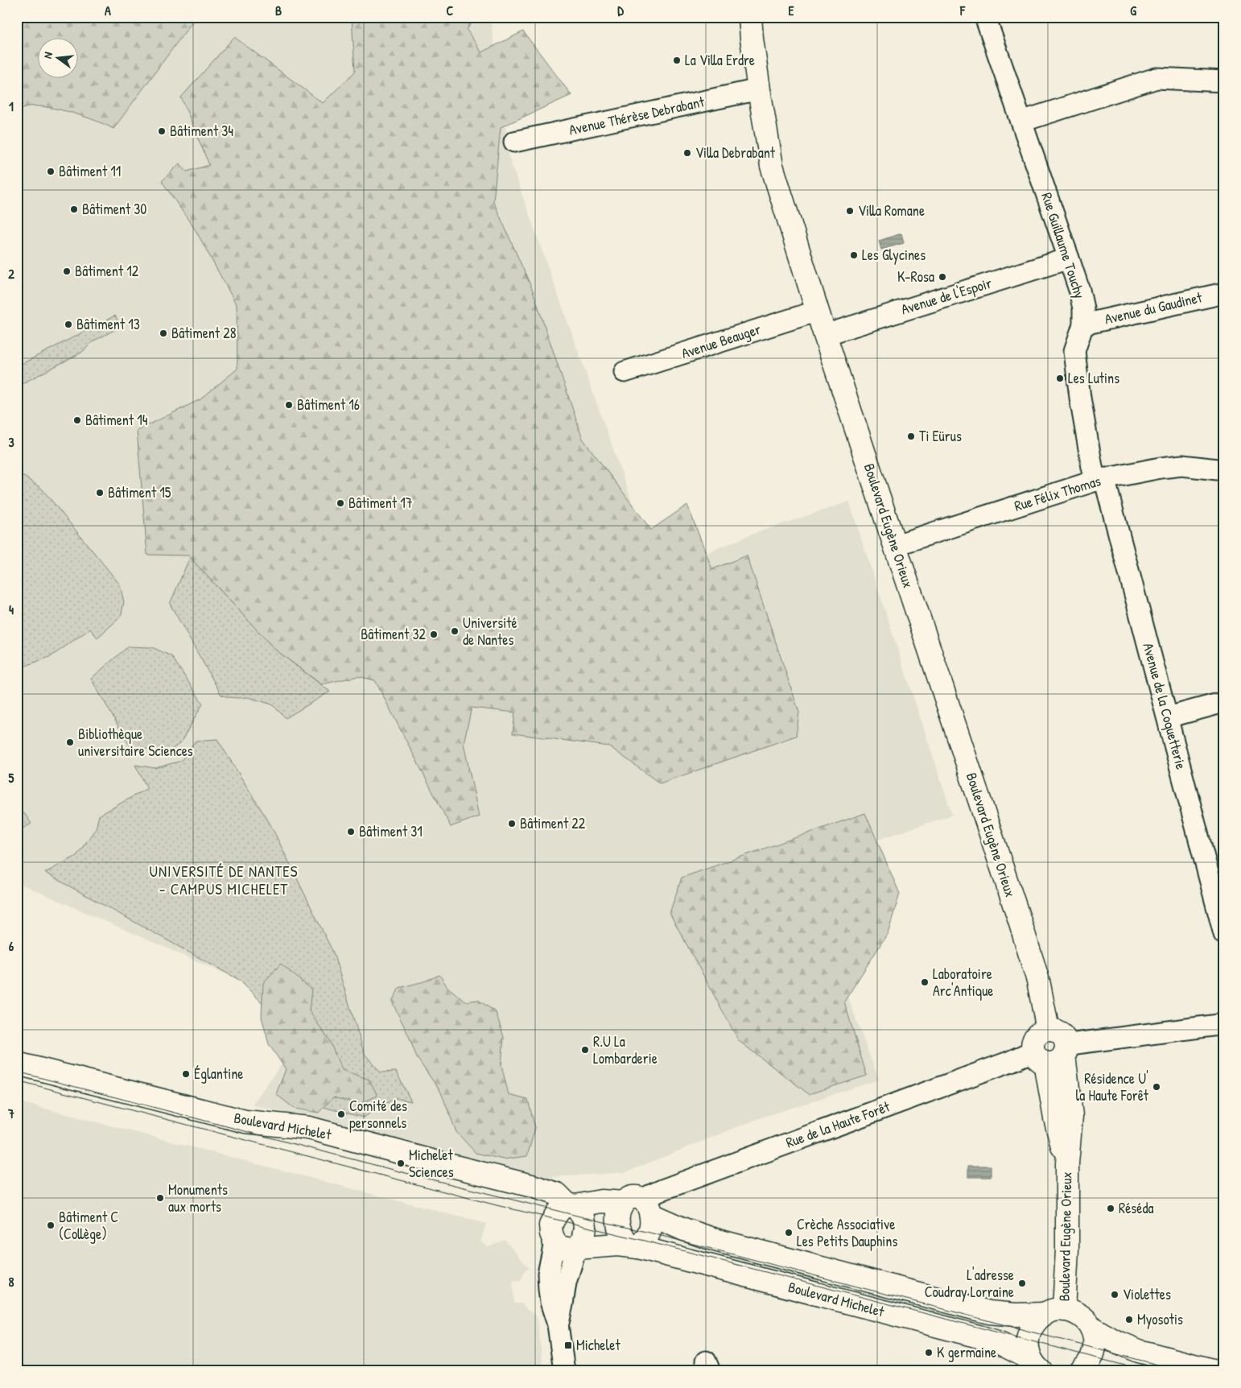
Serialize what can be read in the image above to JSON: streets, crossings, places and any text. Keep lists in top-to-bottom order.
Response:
{
  "streets": {
    "street": [
      "Avenue Thérèse Debrabant",
      "Rue Guillaume Touchy",
      "Avenue de l'Espoir",
      "Avenue du Gaudinet",
      "Avenue Beauger",
      "Rue Félix Thomas",
      "Boulevard Eugène Orieux",
      "Avenue de la Coquetterie",
      "Rue de la Haute Forêt",
      "Boulevard Michelet"
    ]
  },
  "crossings": [
    ["Avenue Thérèse Debrabant", "Boulevard Eugène Orieux"],
    ["Rue Guillaume Touchy", "Avenue de l'Espoir"],
    ["Rue Guillaume Touchy", "Avenue du Gaudinet"],
    ["Rue Guillaume Touchy", "Rue Félix Thomas"],
    ["Rue Guillaume Touchy", "Avenue de la Coquetterie"],
    ["Avenue de l'Espoir", "Boulevard Eugène Orieux"],
    ["Avenue Beauger", "Boulevard Eugène Orieux"],
    ["Rue Félix Thomas", "Boulevard Eugène Orieux"],
    ["Rue Félix Thomas", "Avenue de la Coquetterie"],
    ["Boulevard Eugène Orieux", "Rue de la Haute Forêt"],
    ["Boulevard Eugène Orieux", "Boulevard Michelet"],
    ["Rue de la Haute Forêt", "Boulevard Michelet"]
  ],
  "districts": ["UNIVERSITÉ DE NANTES - CAMPUS MICHELET"],
  "places": {
    "other": [
      "La Villa Erdre",
      "Bâtiment 34",
      "Villa Debrabant",
      "Bâtiment 11",
      "Bâtiment 30",
      "Villa Romane",
      "Les Glycines",
      "Bâtiment 12",
      "K-Rosa",
      "Bâtiment 13",
      "Bâtiment 28",
      "Les Lutins",
      "Bâtiment 16",
      "Bâtiment 14",
      "Ti Eürus",
      "Bâtiment 15",
      "Bâtiment 17",
      "Université de Nantes",
      "Bâtiment 32",
      "Bibliothèque universitaire Sciences",
      "Bâtiment 22",
      "Bâtiment 31",
      "Laboratoire Arc'Antique",
      "R.U La Lombarderie",
      "Églantine",
      "Résidence U' la Haute Forêt",
      "Comité des personnels",
      "Michelet Sciences",
      "Monuments aux morts",
      "Réséda",
      "Bâtiment C (Collège)",
      "Crèche Associative Les Petits Dauphins",
      "L'adresse Coudray Lorraine",
      "Violettes",
      "Myosotis",
      "K germaine"
    ],
    "transit": ["Michelet"]
  },
  "north": "left",
  "grid": {
    "columns": [
      "A",
      "B",
      "C",
      "D",
      "E",
      "F",
      "G"
    ],
    "rows": [
      "1",
      "2",
      "3",
      "4",
      "5",
      "6",
      "7",
      "8"
    ]
  }
}
